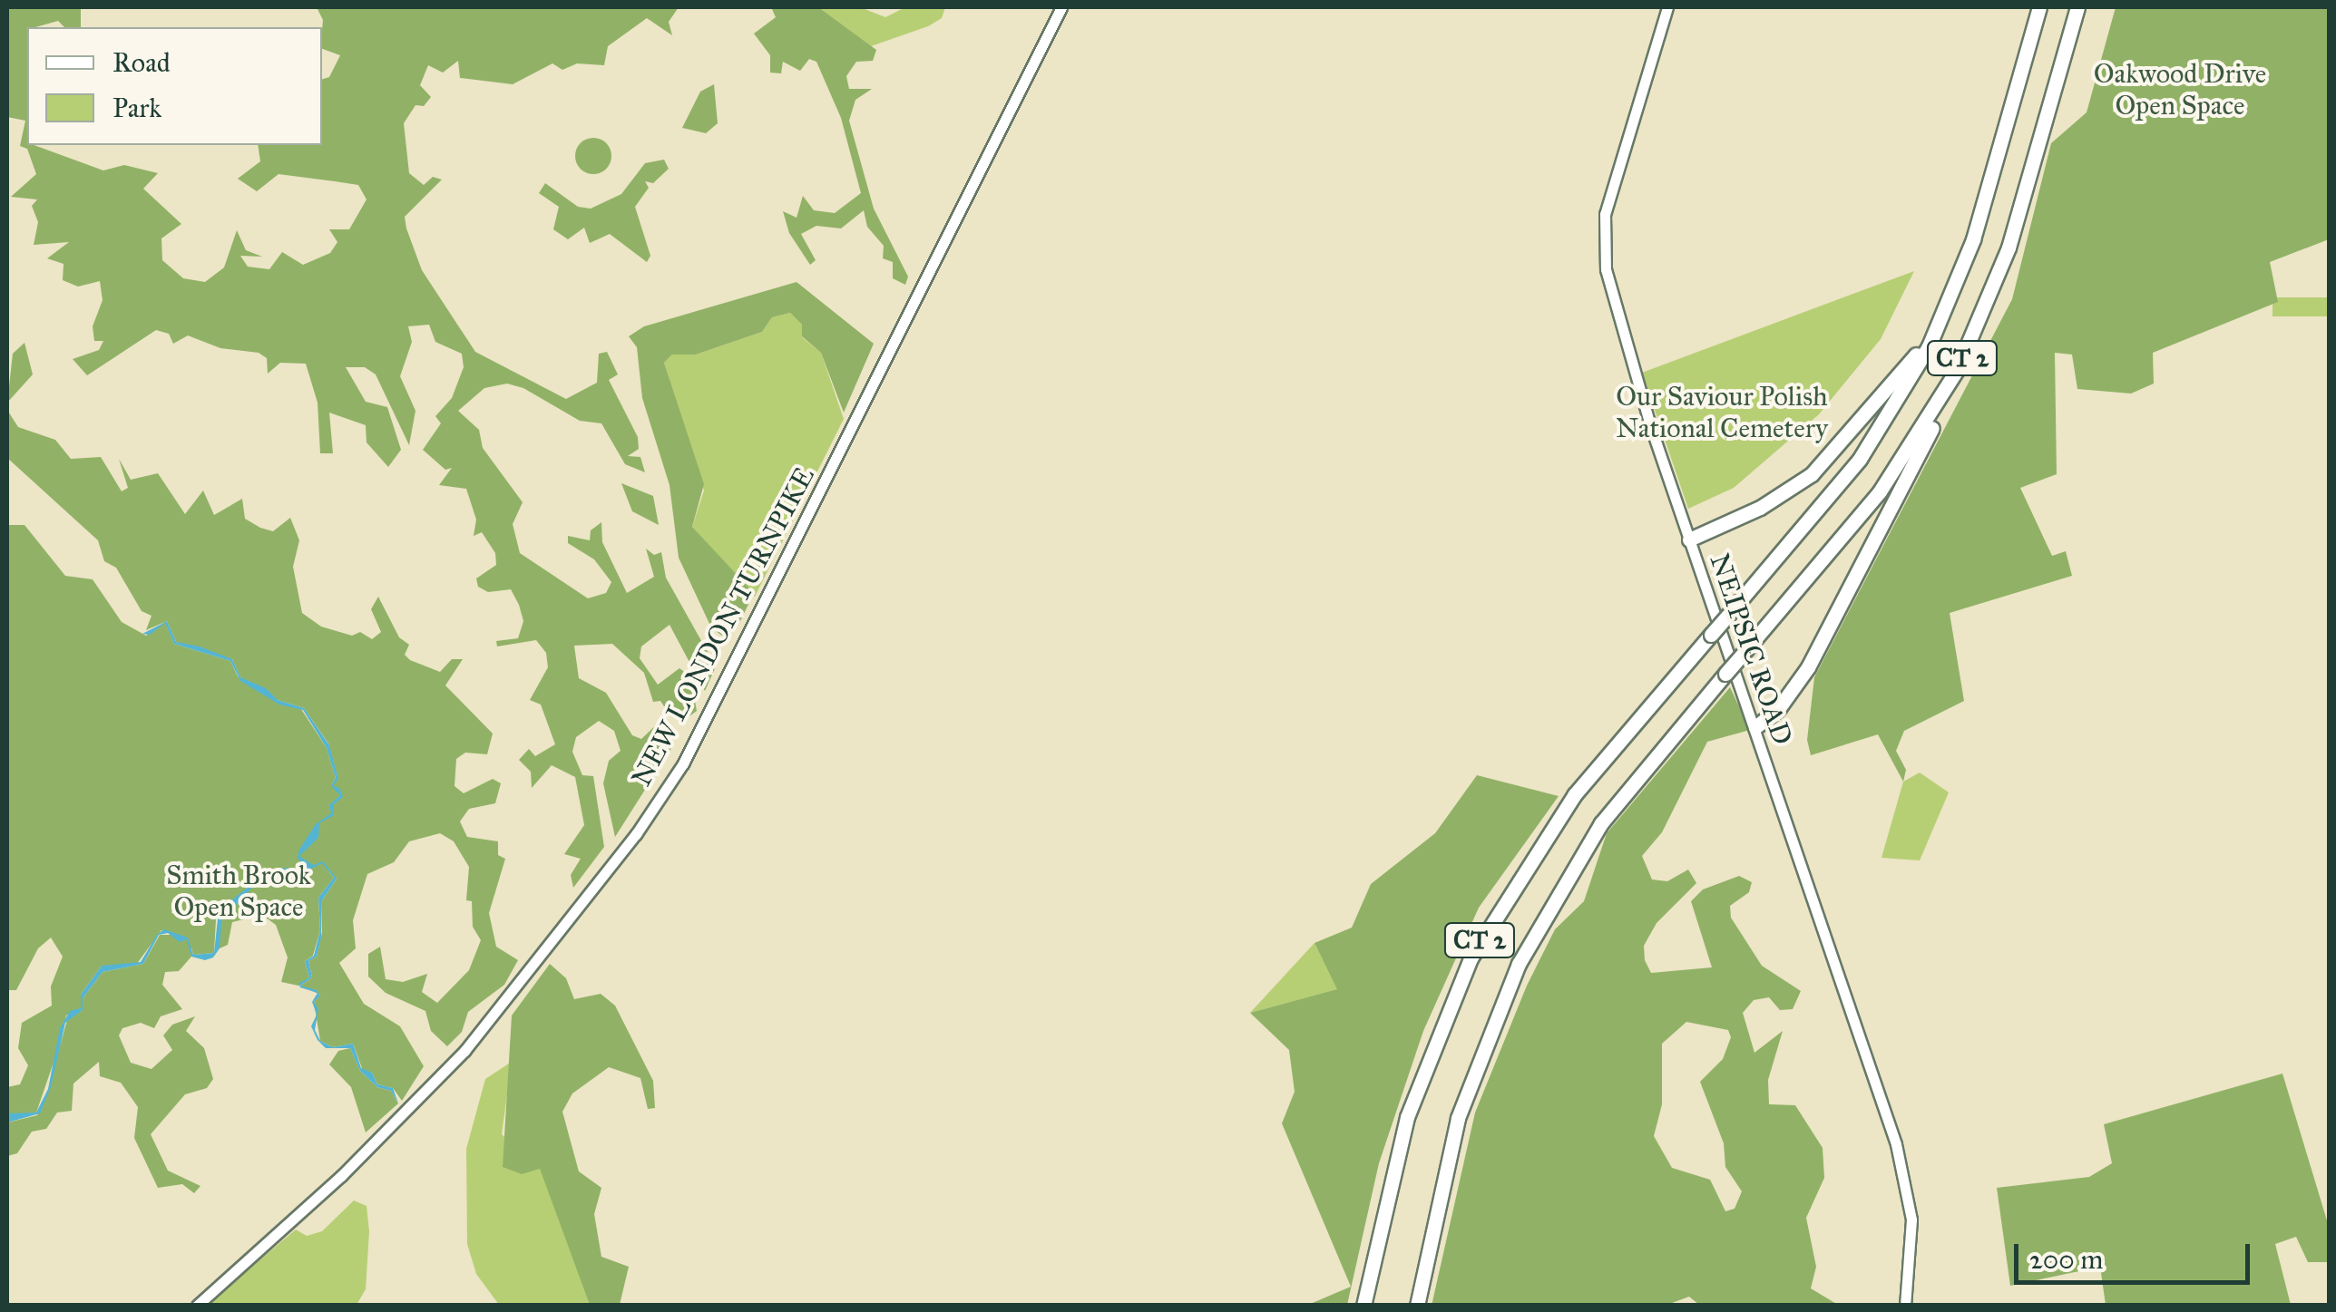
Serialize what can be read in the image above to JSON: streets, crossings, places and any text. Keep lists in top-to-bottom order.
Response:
{
  "streets": {
    "highway": ["CT 2"],
    "street": ["NEW LONDON TURNPIKE", "NEIPSIC ROAD"]
  },
  "parks": ["Oakwood Drive Open Space", "Our Saviour Polish National Cemetery", "Smith Brook Open Space"],
  "legend": ["Road", "Park"],
  "scale_bar": "200 m"
}
